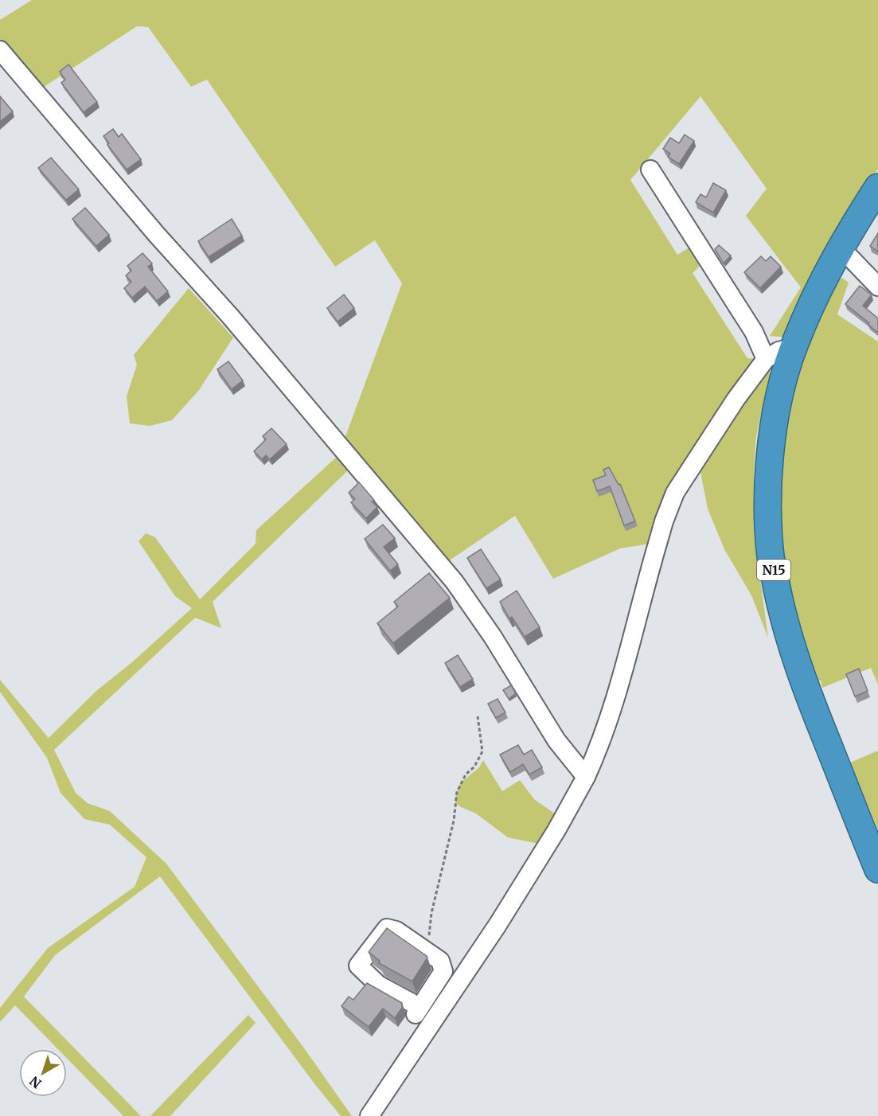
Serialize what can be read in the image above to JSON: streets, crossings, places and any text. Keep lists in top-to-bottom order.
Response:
{
  "streets": {
    "highway": ["N15"]
  },
  "north": "bottom left"
}
